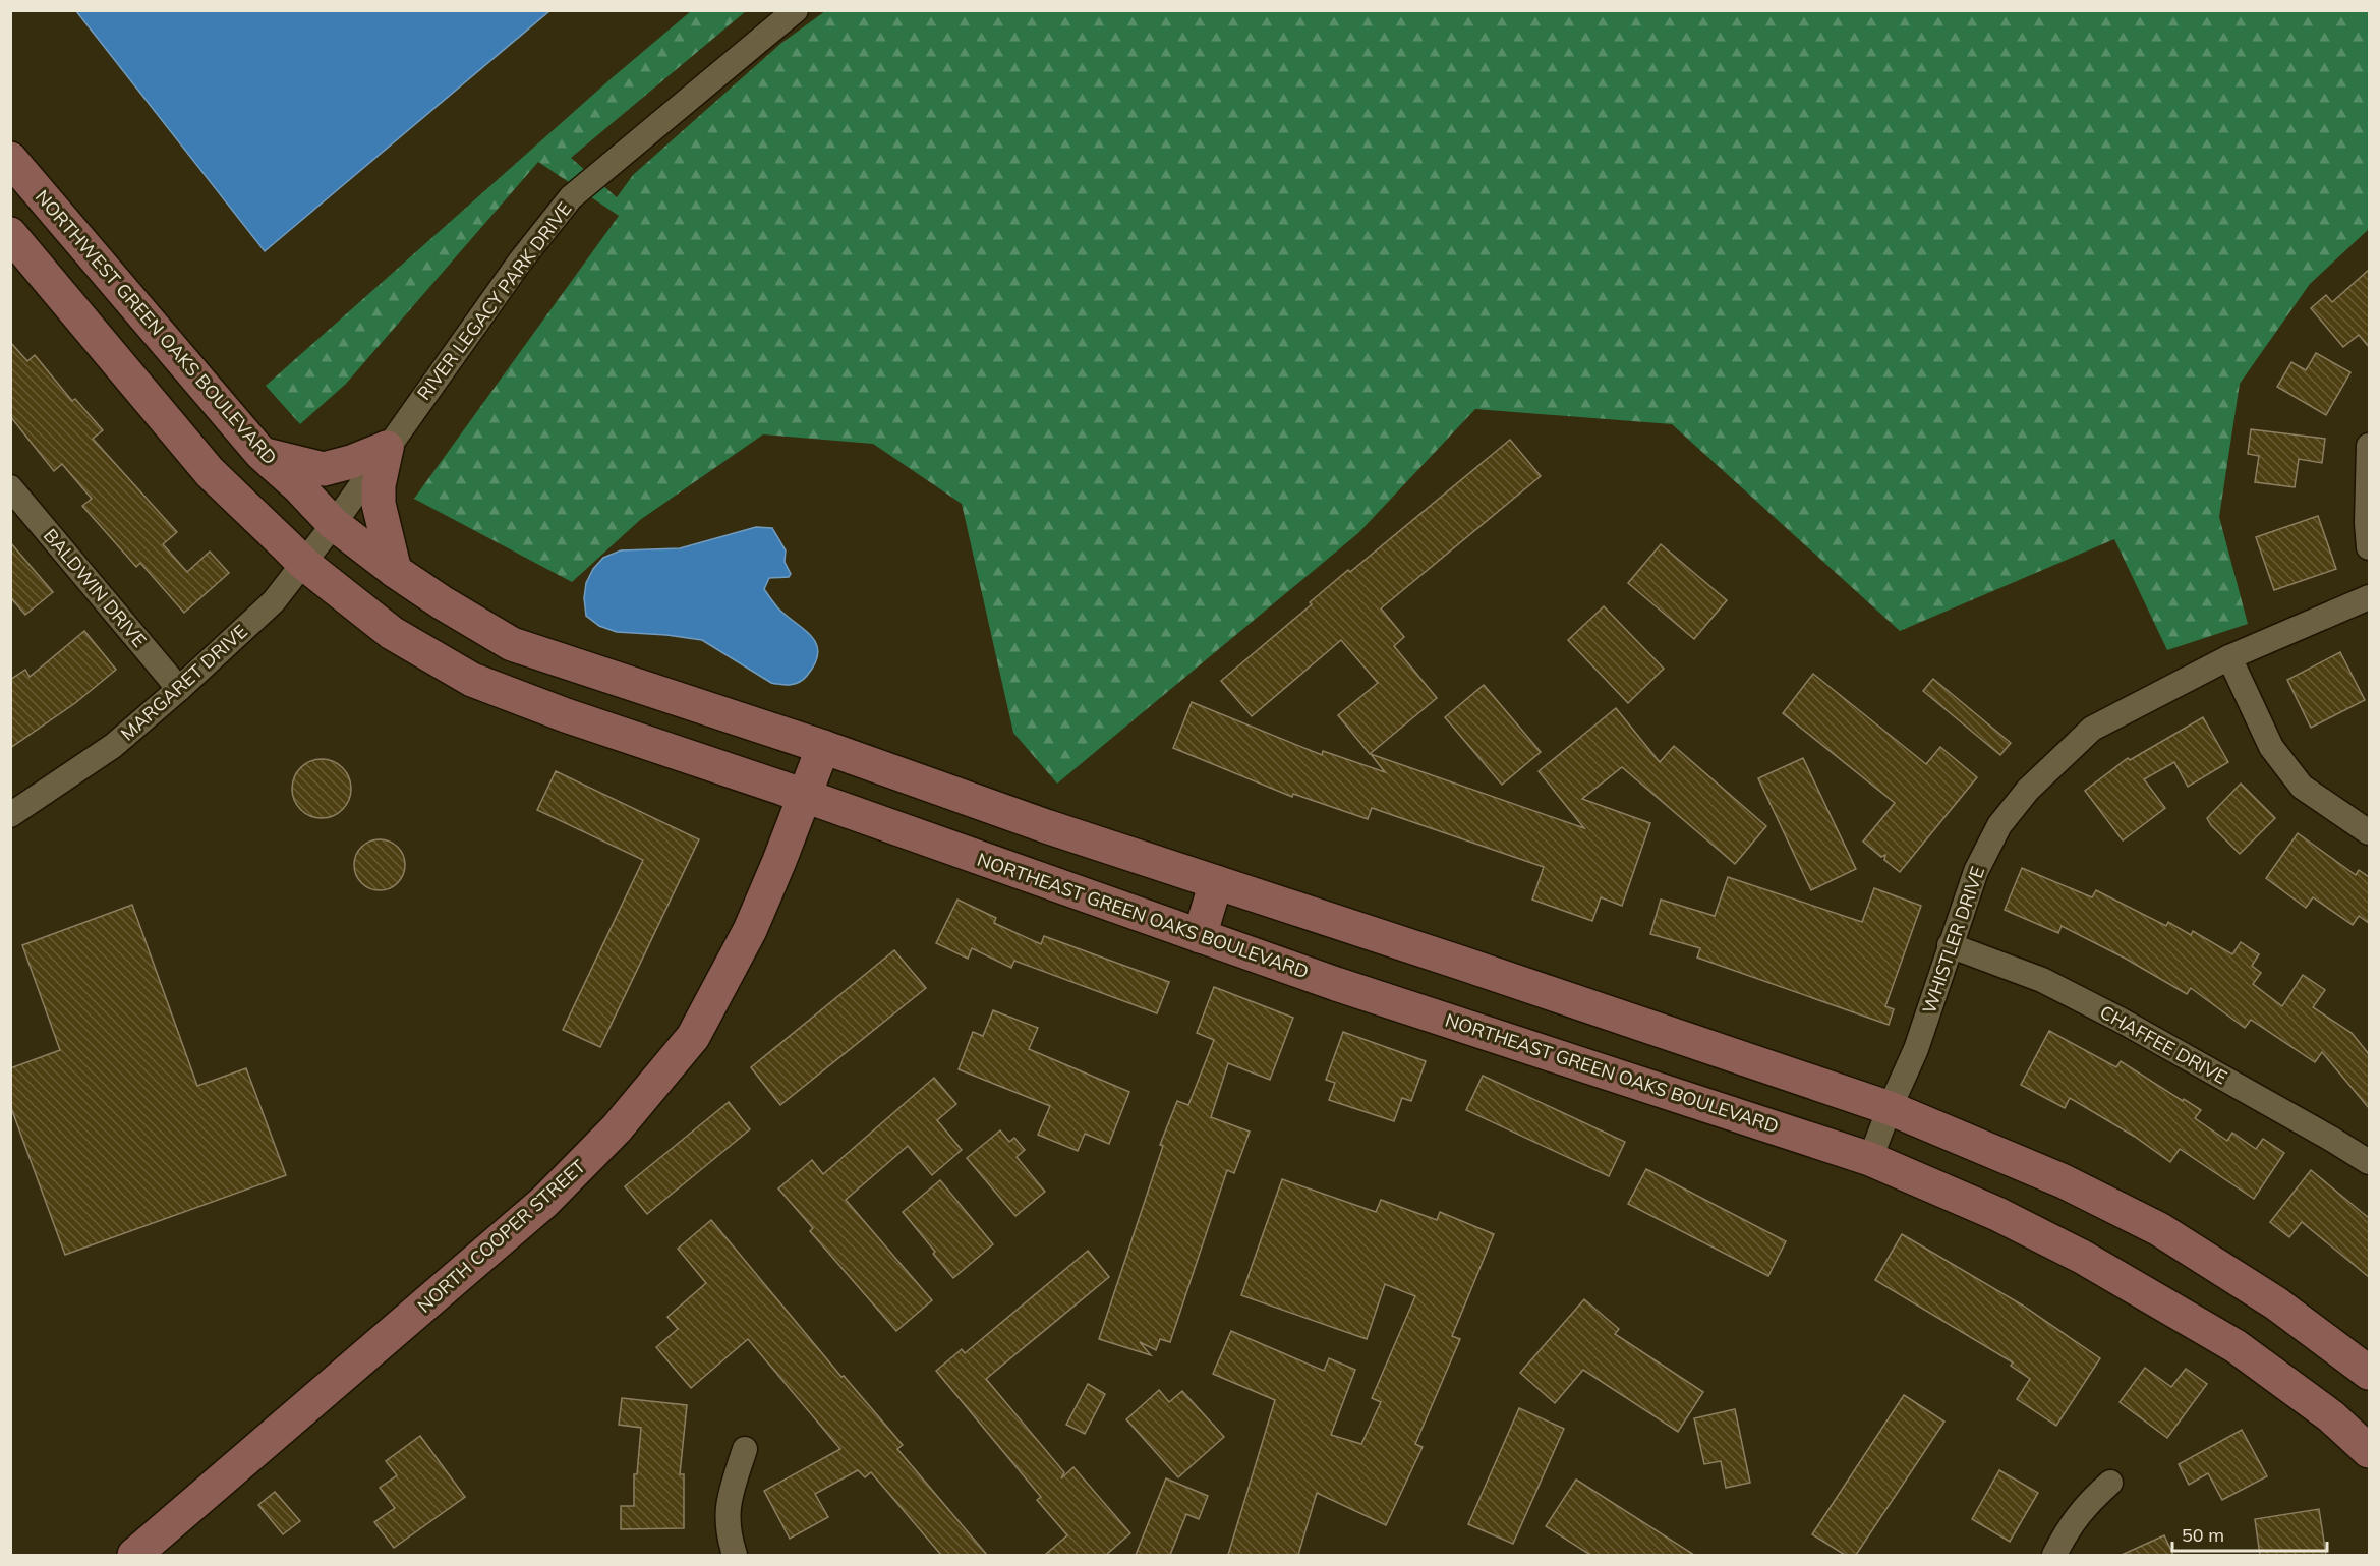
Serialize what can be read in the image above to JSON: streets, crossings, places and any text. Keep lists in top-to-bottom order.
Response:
{
  "streets": {
    "main road": ["NORTHWEST GREEN OAKS BOULEVARD", "NORTHEAST GREEN OAKS BOULEVARD", "NORTH COOPER STREET"],
    "street": [
      "RIVER LEGACY PARK DRIVE",
      "BALDWIN DRIVE",
      "MARGARET DRIVE",
      "WHISTLER DRIVE",
      "CHAFFEE DRIVE"
    ]
  },
  "crossings": [
    ["RIVER LEGACY PARK DRIVE", "NORTHWEST GREEN OAKS BOULEVARD"],
    ["RIVER LEGACY PARK DRIVE", "MARGARET DRIVE"],
    ["NORTHWEST GREEN OAKS BOULEVARD", "MARGARET DRIVE"],
    ["NORTHWEST GREEN OAKS BOULEVARD", "NORTH COOPER STREET"],
    ["BALDWIN DRIVE", "MARGARET DRIVE"],
    ["NORTHEAST GREEN OAKS BOULEVARD", "WHISTLER DRIVE"],
    ["NORTHEAST GREEN OAKS BOULEVARD", "NORTH COOPER STREET"],
    ["WHISTLER DRIVE", "CHAFFEE DRIVE"]
  ],
  "scale_bar": "50 m"
}
